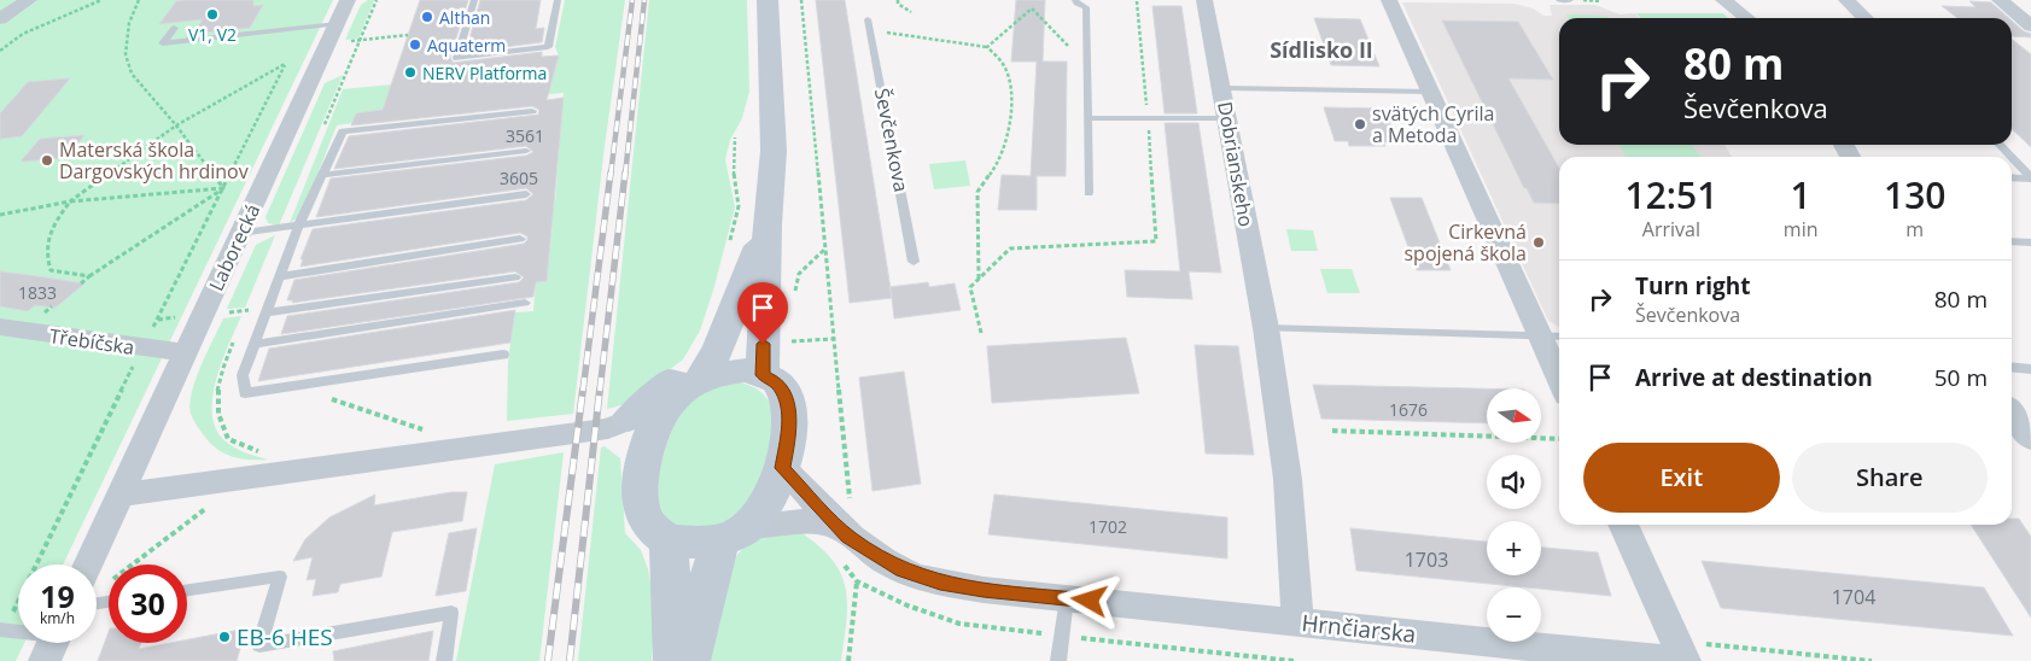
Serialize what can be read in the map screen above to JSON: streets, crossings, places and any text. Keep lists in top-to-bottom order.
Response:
{
  "streets": {
    "street": [
      "Dobrianskeho",
      "Laborecká",
      "Třebíčska",
      "Hrnčiarska"
    ],
    "lane": ["Ševčenkova"]
  },
  "crossings": [
    ["Dobrianskeho", "Hrnčiarska"],
    ["Laborecká", "Třebíčska"]
  ],
  "districts": ["Sídlisko II"],
  "places": [
    "V1, V2",
    "Althan",
    "Aquaterm",
    "NERV Platforma",
    "svätých Cyrila a Metoda",
    "Materská škola Dargovských hrdinov",
    "Cirkevná spojená škola",
    "EB-6 HES"
  ],
  "house_numbers": [
    "3561",
    "3605",
    "1833",
    "1676",
    "1702",
    "1703",
    "1704"
  ],
  "north": "right",
  "page": {
    "turn": ["80 m", "Ševčenkova"],
    "eta": [
      "12:51",
      "Arrival",
      "1",
      "min",
      "130",
      "m"
    ],
    "list": [
      {
        "name": "Turn right",
        "note": "Ševčenkova",
        "value": "80 m"
      },
      {
        "name": "Arrive at destination",
        "value": "50 m"
      }
    ],
    "map_buttons": ["+", "−"],
    "buttons": ["Exit", "Share"],
    "speed": "19 km/h",
    "limit": "30"
  }
}
